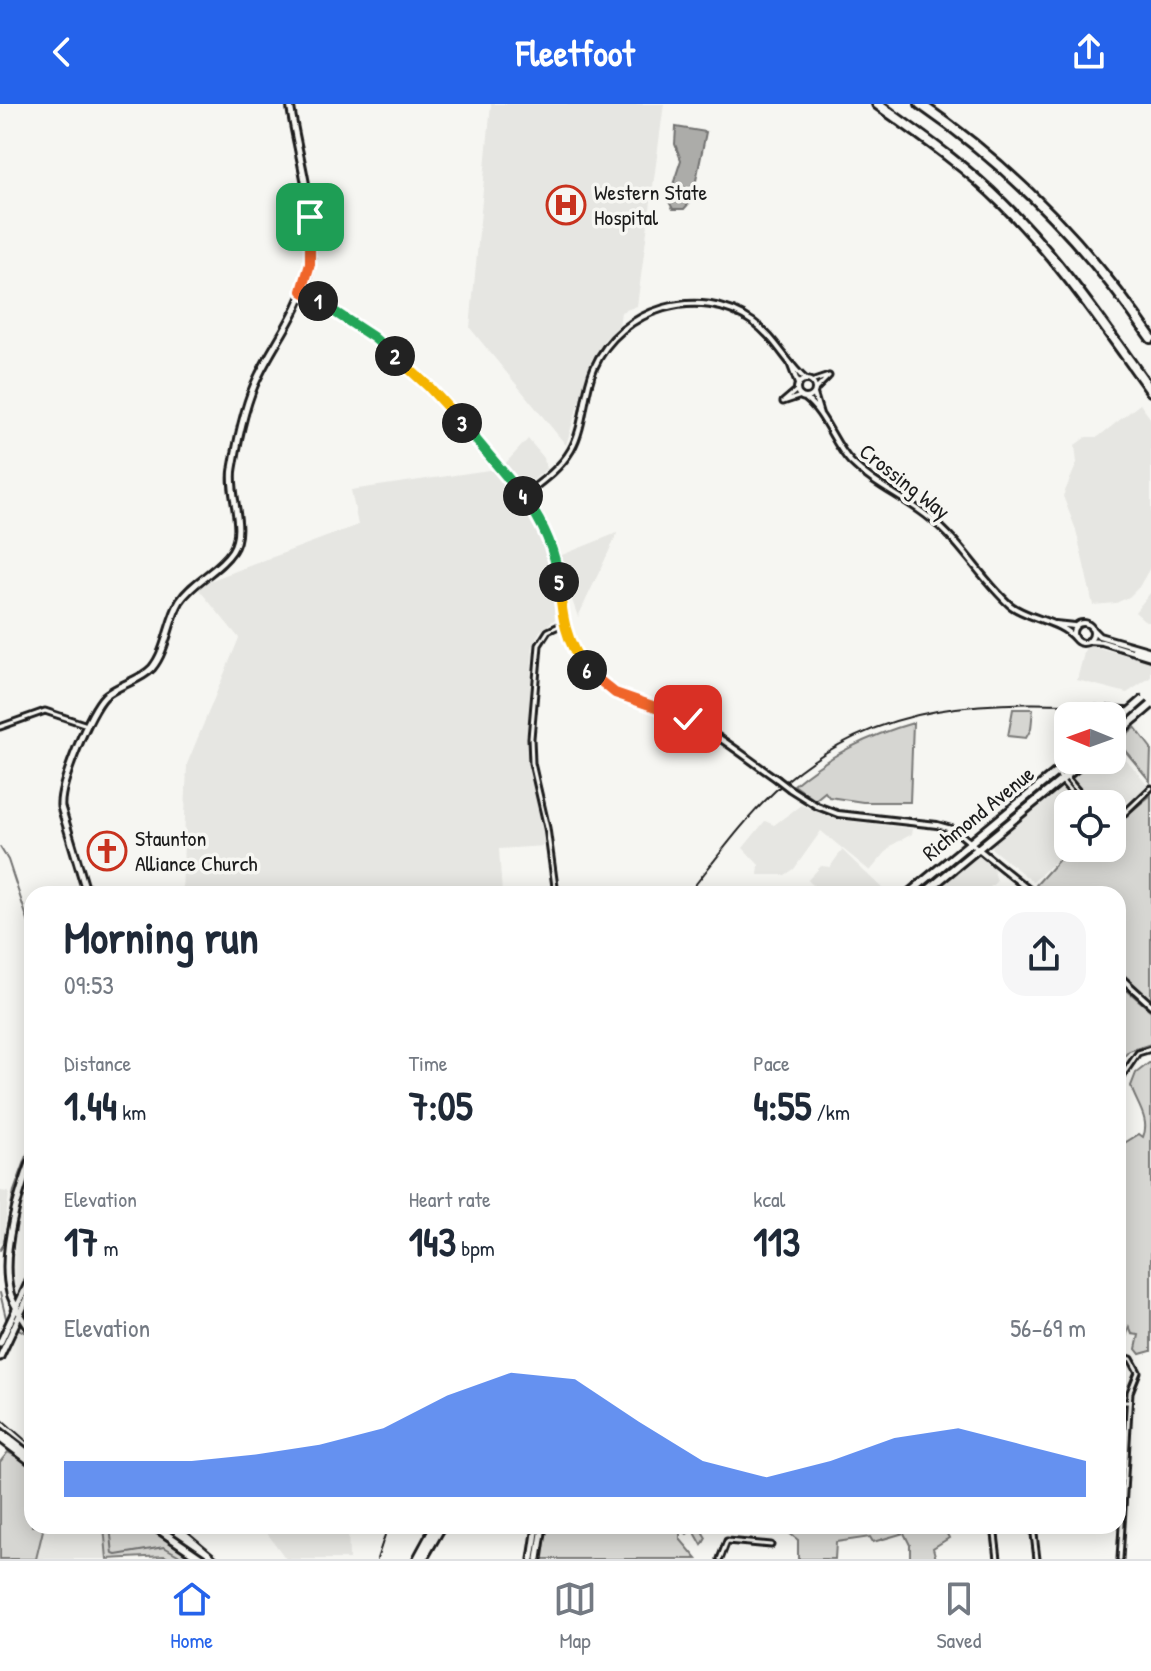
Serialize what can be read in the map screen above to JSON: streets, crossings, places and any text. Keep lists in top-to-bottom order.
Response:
{
  "streets": {
    "main road": ["Richmond Avenue"],
    "street": ["Crossing Way"]
  },
  "places": {
    "hospital": ["Western State Hospital"],
    "church": ["Staunton Alliance Church"]
  },
  "north": "left",
  "page": {
    "header": "Fleetfoot",
    "pins": [
      "1",
      "2",
      "3",
      "4",
      "5",
      "6"
    ],
    "heading": ["Morning run", "09:53"],
    "stats": [
      ["Distance", "1.44 km"],
      ["Time", "7:05"],
      ["Pace", "4:55 /km"],
      ["Elevation", "17 m"],
      ["Heart rate", "143 bpm"],
      ["kcal", "113"]
    ],
    "chart": ["Elevation", "56–69 m"],
    "tabs": ["Home", "Map", "Saved"]
  }
}
